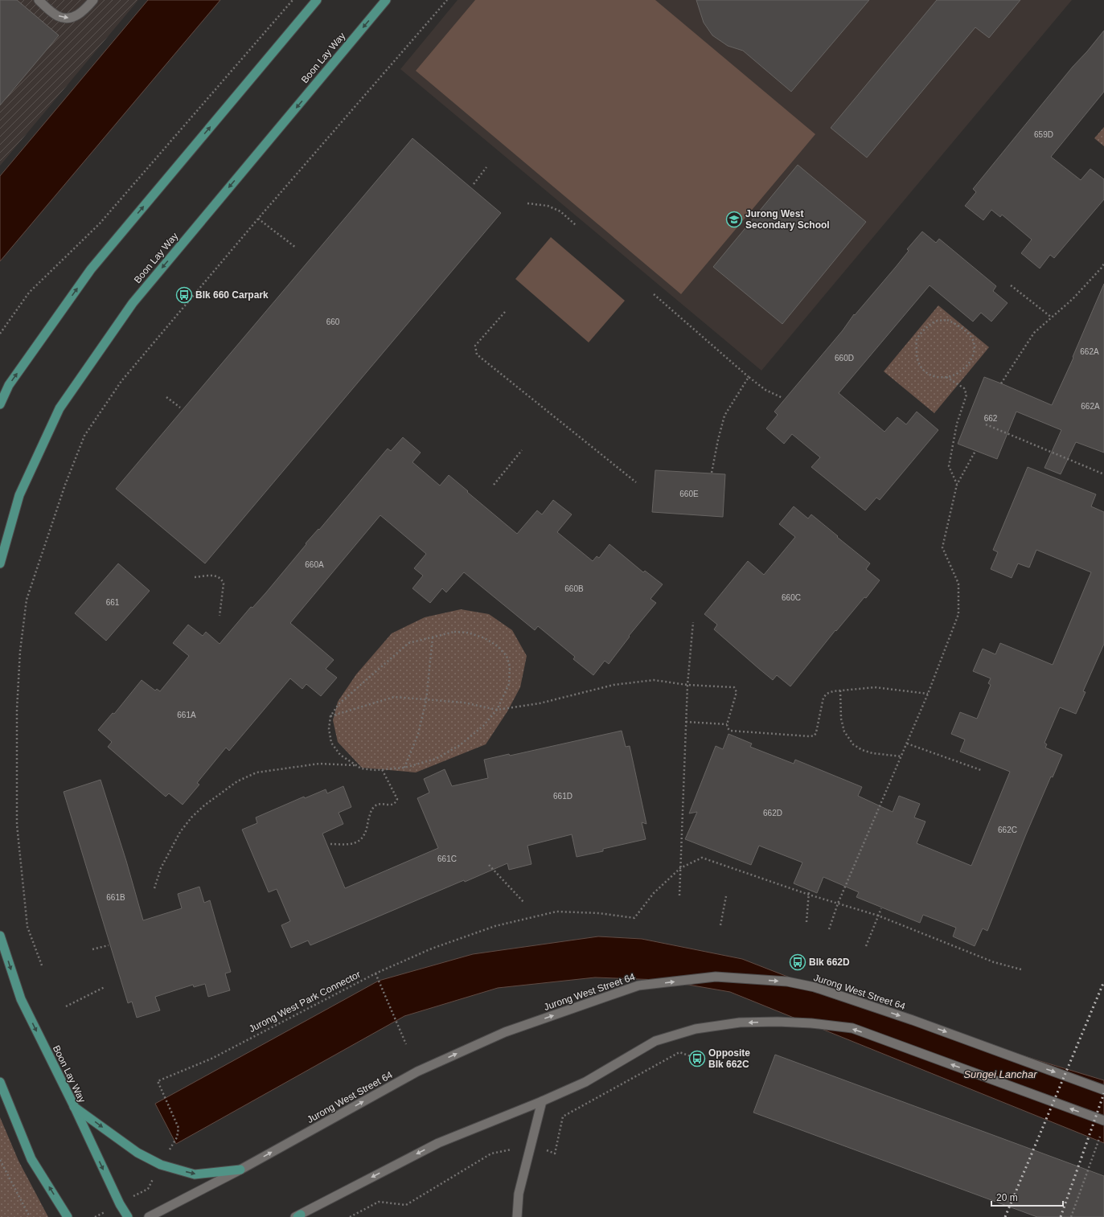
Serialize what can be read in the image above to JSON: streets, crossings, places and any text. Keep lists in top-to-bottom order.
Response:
{
  "streets": {
    "main road": ["Boon Lay Way"],
    "street": ["Jurong West Street 64"],
    "path": ["Jurong West Park Connector"]
  },
  "crossings": [
    ["Boon Lay Way", "Jurong West Park Connector"]
  ],
  "water": ["Sungei Lanchar"],
  "places": {
    "school or university": ["Jurong West Secondary School"],
    "bus stop": ["Blk 660 Carpark", "Blk 662D", "Opposite Blk 662C"]
  },
  "house_numbers": [
    "659D",
    "660",
    "662A",
    "660D",
    "662A",
    "662",
    "660E",
    "660A",
    "660B",
    "660C",
    "661",
    "661A",
    "661D",
    "662D",
    "662C",
    "661C",
    "661B"
  ],
  "scale_bar": "20 m"
}
